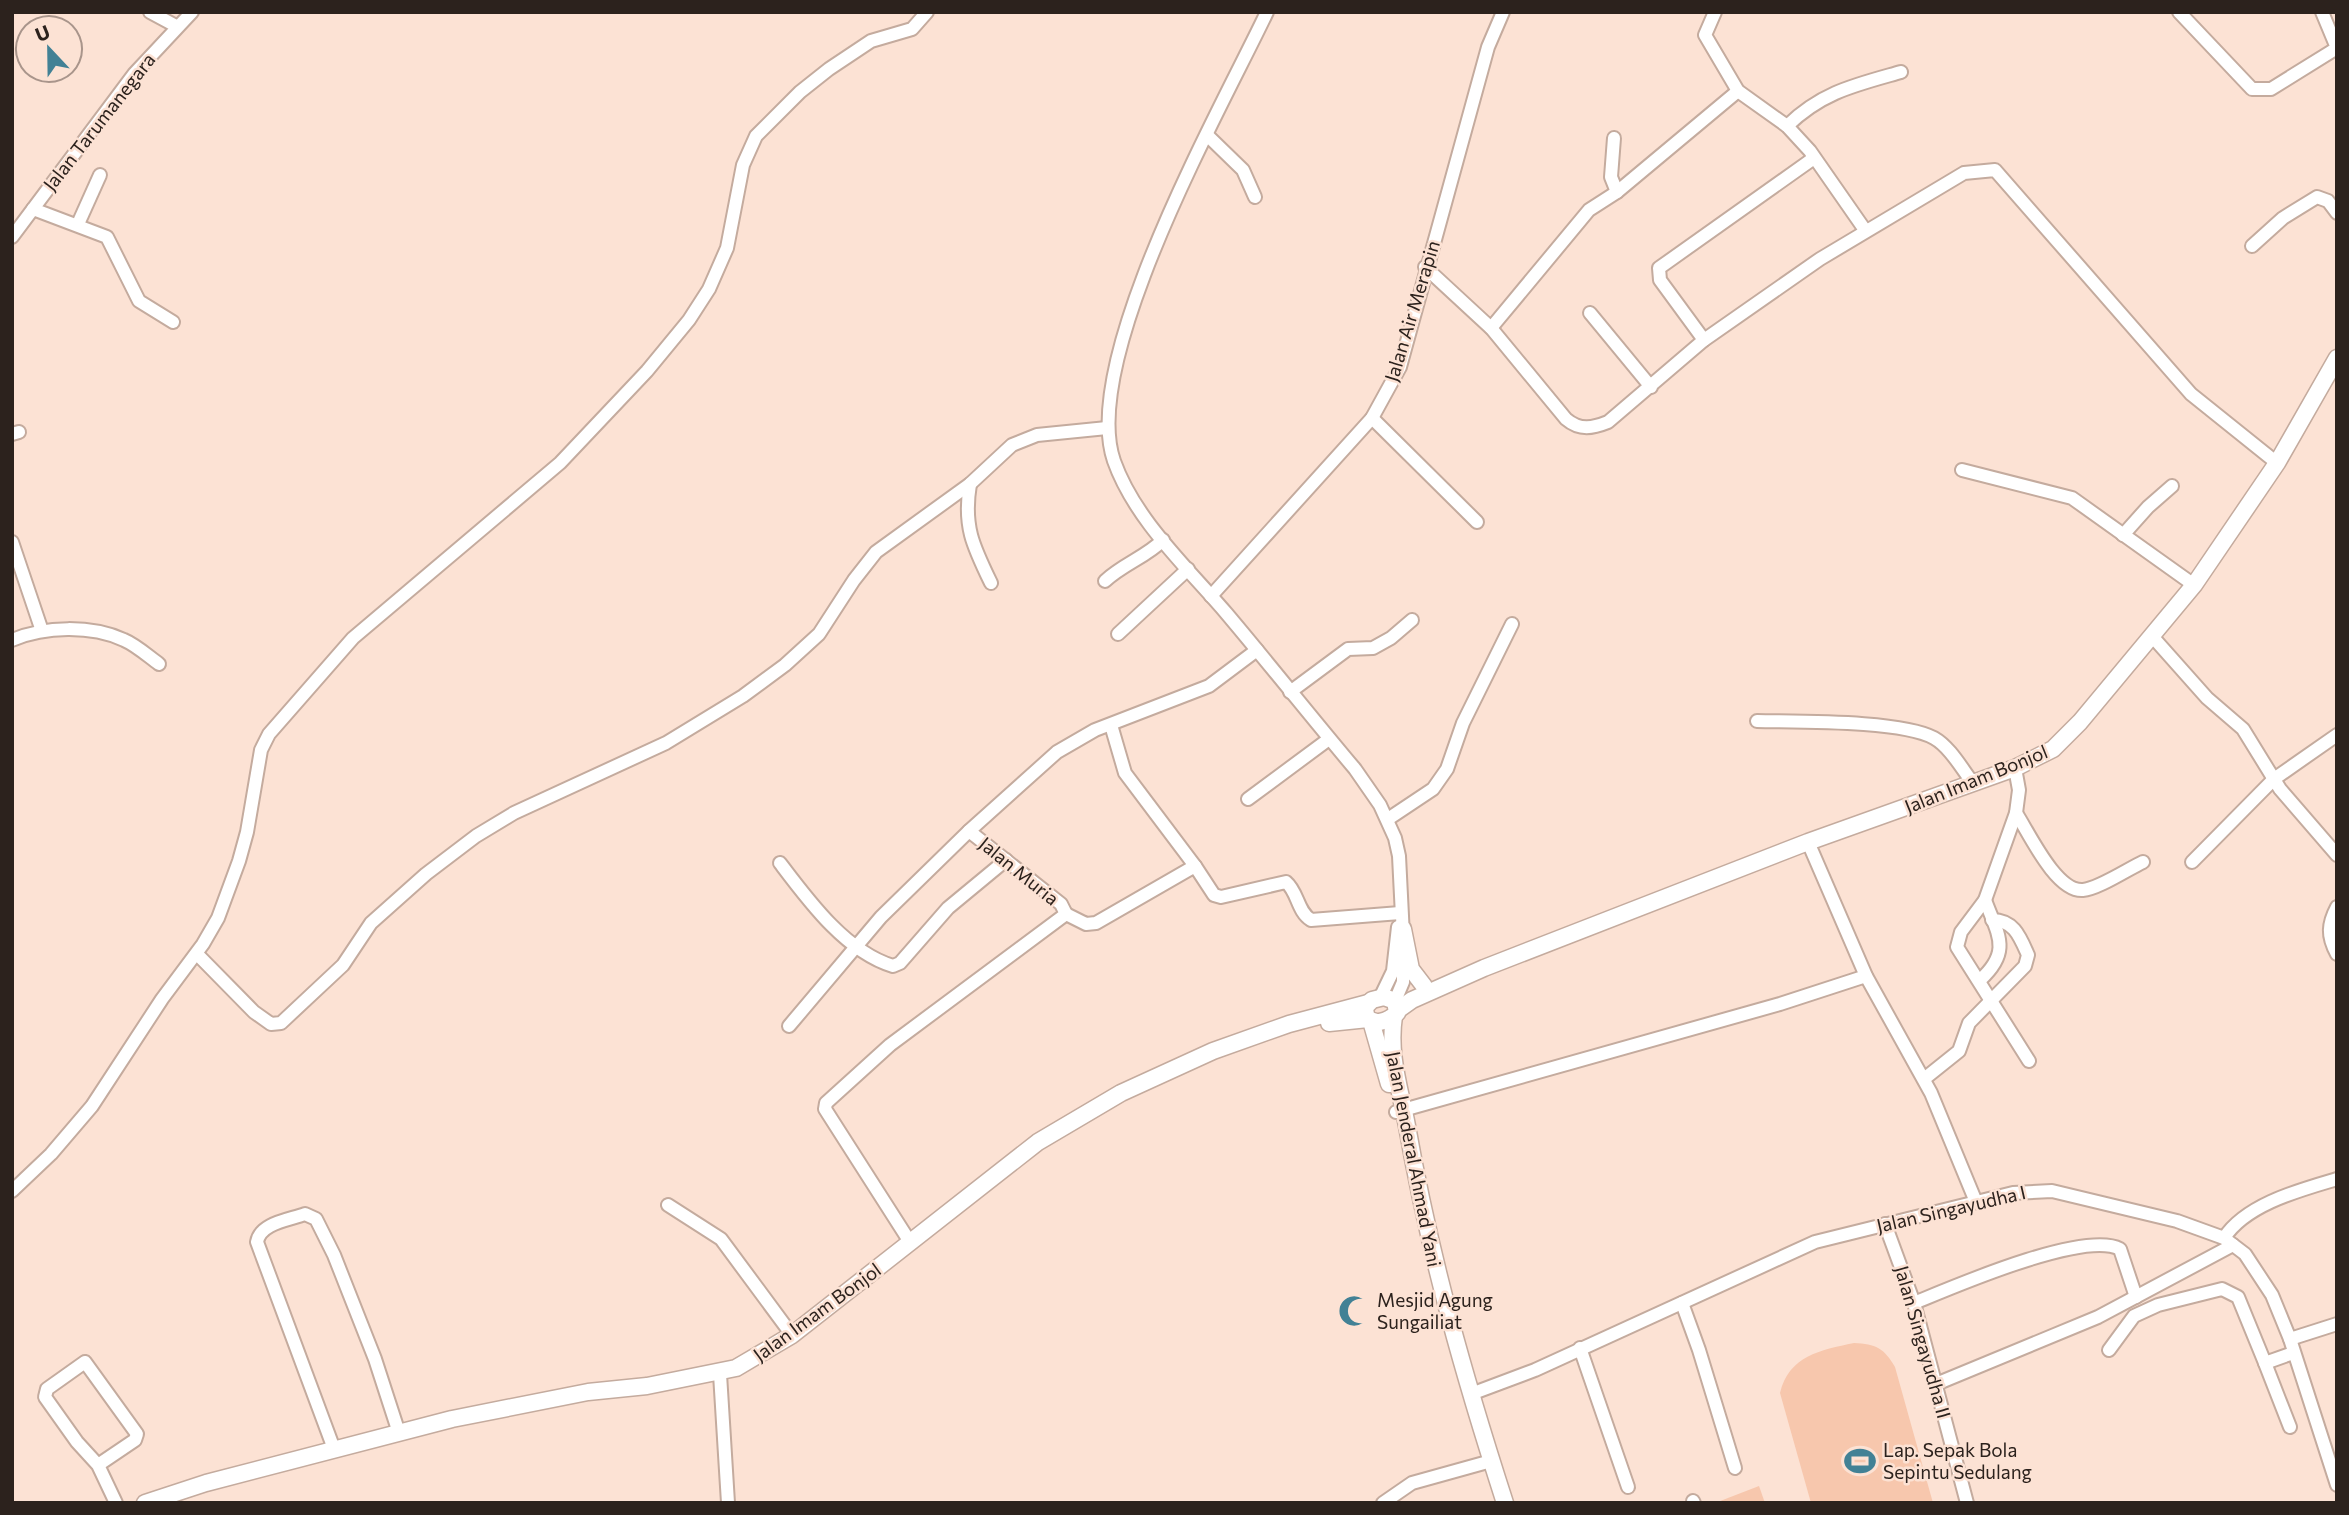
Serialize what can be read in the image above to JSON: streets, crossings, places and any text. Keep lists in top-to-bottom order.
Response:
{
  "streets": {
    "main road": ["Jalan Imam Bonjol", "Jalan Jenderal Ahmad Yani"],
    "street": [
      "Jalan Tarumanegara",
      "Jalan Air Merapin",
      "Jalan Muria",
      "Jalan Singayudha I",
      "Jalan Singayudha II"
    ]
  },
  "crossings": [
    ["Jalan Imam Bonjol", "Jalan Muria"],
    ["Jalan Imam Bonjol", "Jalan Jenderal Ahmad Yani"],
    ["Jalan Jenderal Ahmad Yani", "Jalan Singayudha I"],
    ["Jalan Singayudha I", "Jalan Singayudha II"]
  ],
  "places": {
    "mosque": ["Mesjid Agung Sungailiat"],
    "sports": ["Lap. Sepak Bola Sepintu Sedulang"]
  },
  "north": "top"
}
